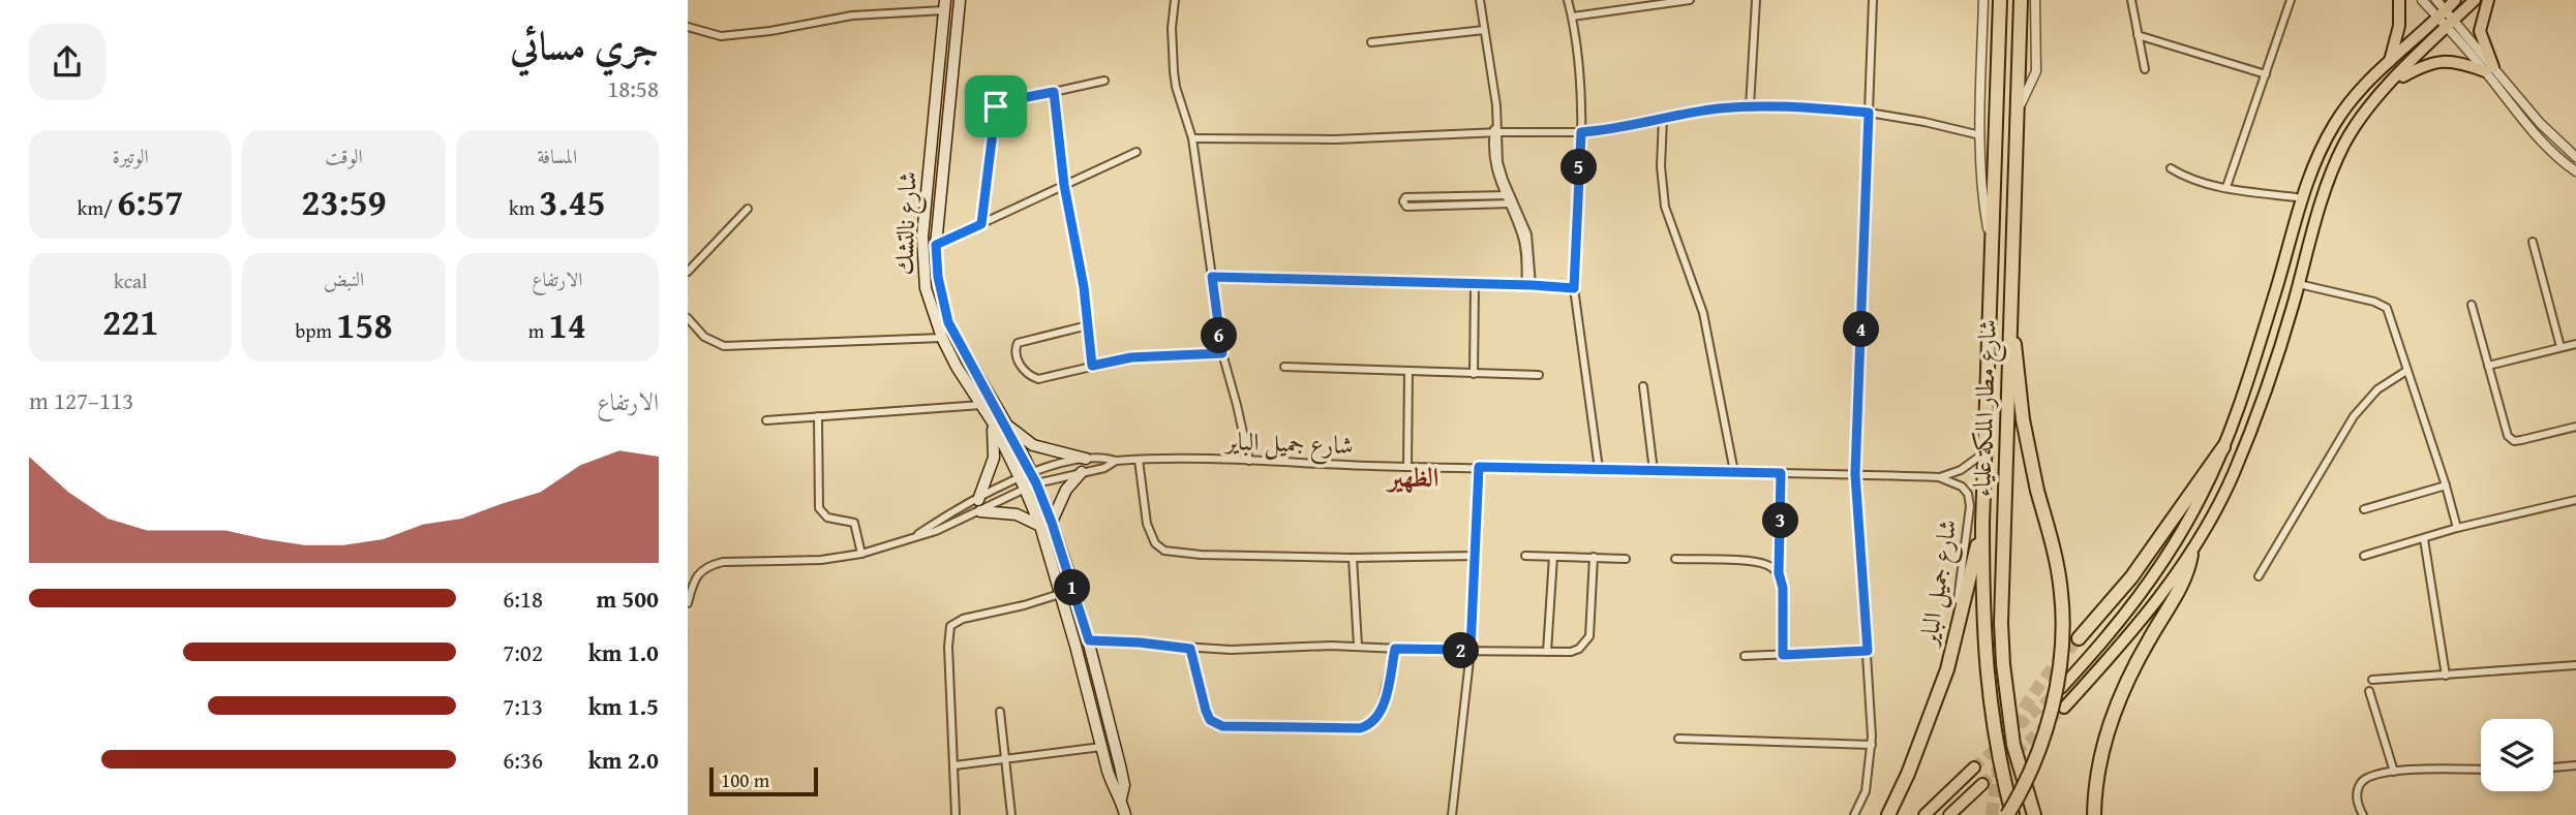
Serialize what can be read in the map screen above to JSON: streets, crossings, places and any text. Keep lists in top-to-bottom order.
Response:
{
  "streets": {
    "highway": ["شارع مطار الملكة علياء"],
    "main road": ["شارع نالتشك"],
    "street": ["شارع جميل الباير"]
  },
  "crossings": [
    ["شارع نالتشك", "شارع جميل الباير"],
    ["شارع مطار الملكة علياء", "شارع جميل الباير"]
  ],
  "districts": ["الظهير"],
  "scale_bar": "100 m",
  "page": {
    "heading": ["جري مسائي", "18:58"],
    "stats": [
      ["المسافة", "3.45 km"],
      ["الوقت", "23:59"],
      ["الوتيرة", "6:57 /km"],
      ["الارتفاع", "14 m"],
      ["النبض", "158 bpm"],
      ["kcal", "221"]
    ],
    "pins": [
      "5",
      "4",
      "6",
      "3",
      "1",
      "2"
    ],
    "chart": ["الارتفاع", "113–127 m"],
    "list": [
      {
        "name": "500 m",
        "note": "6:18"
      },
      {
        "name": "1.0 km",
        "note": "7:02"
      },
      {
        "name": "1.5 km",
        "note": "7:13"
      },
      {
        "name": "2.0 km",
        "note": "6:36"
      }
    ],
    "scale": "100 m"
  }
}
